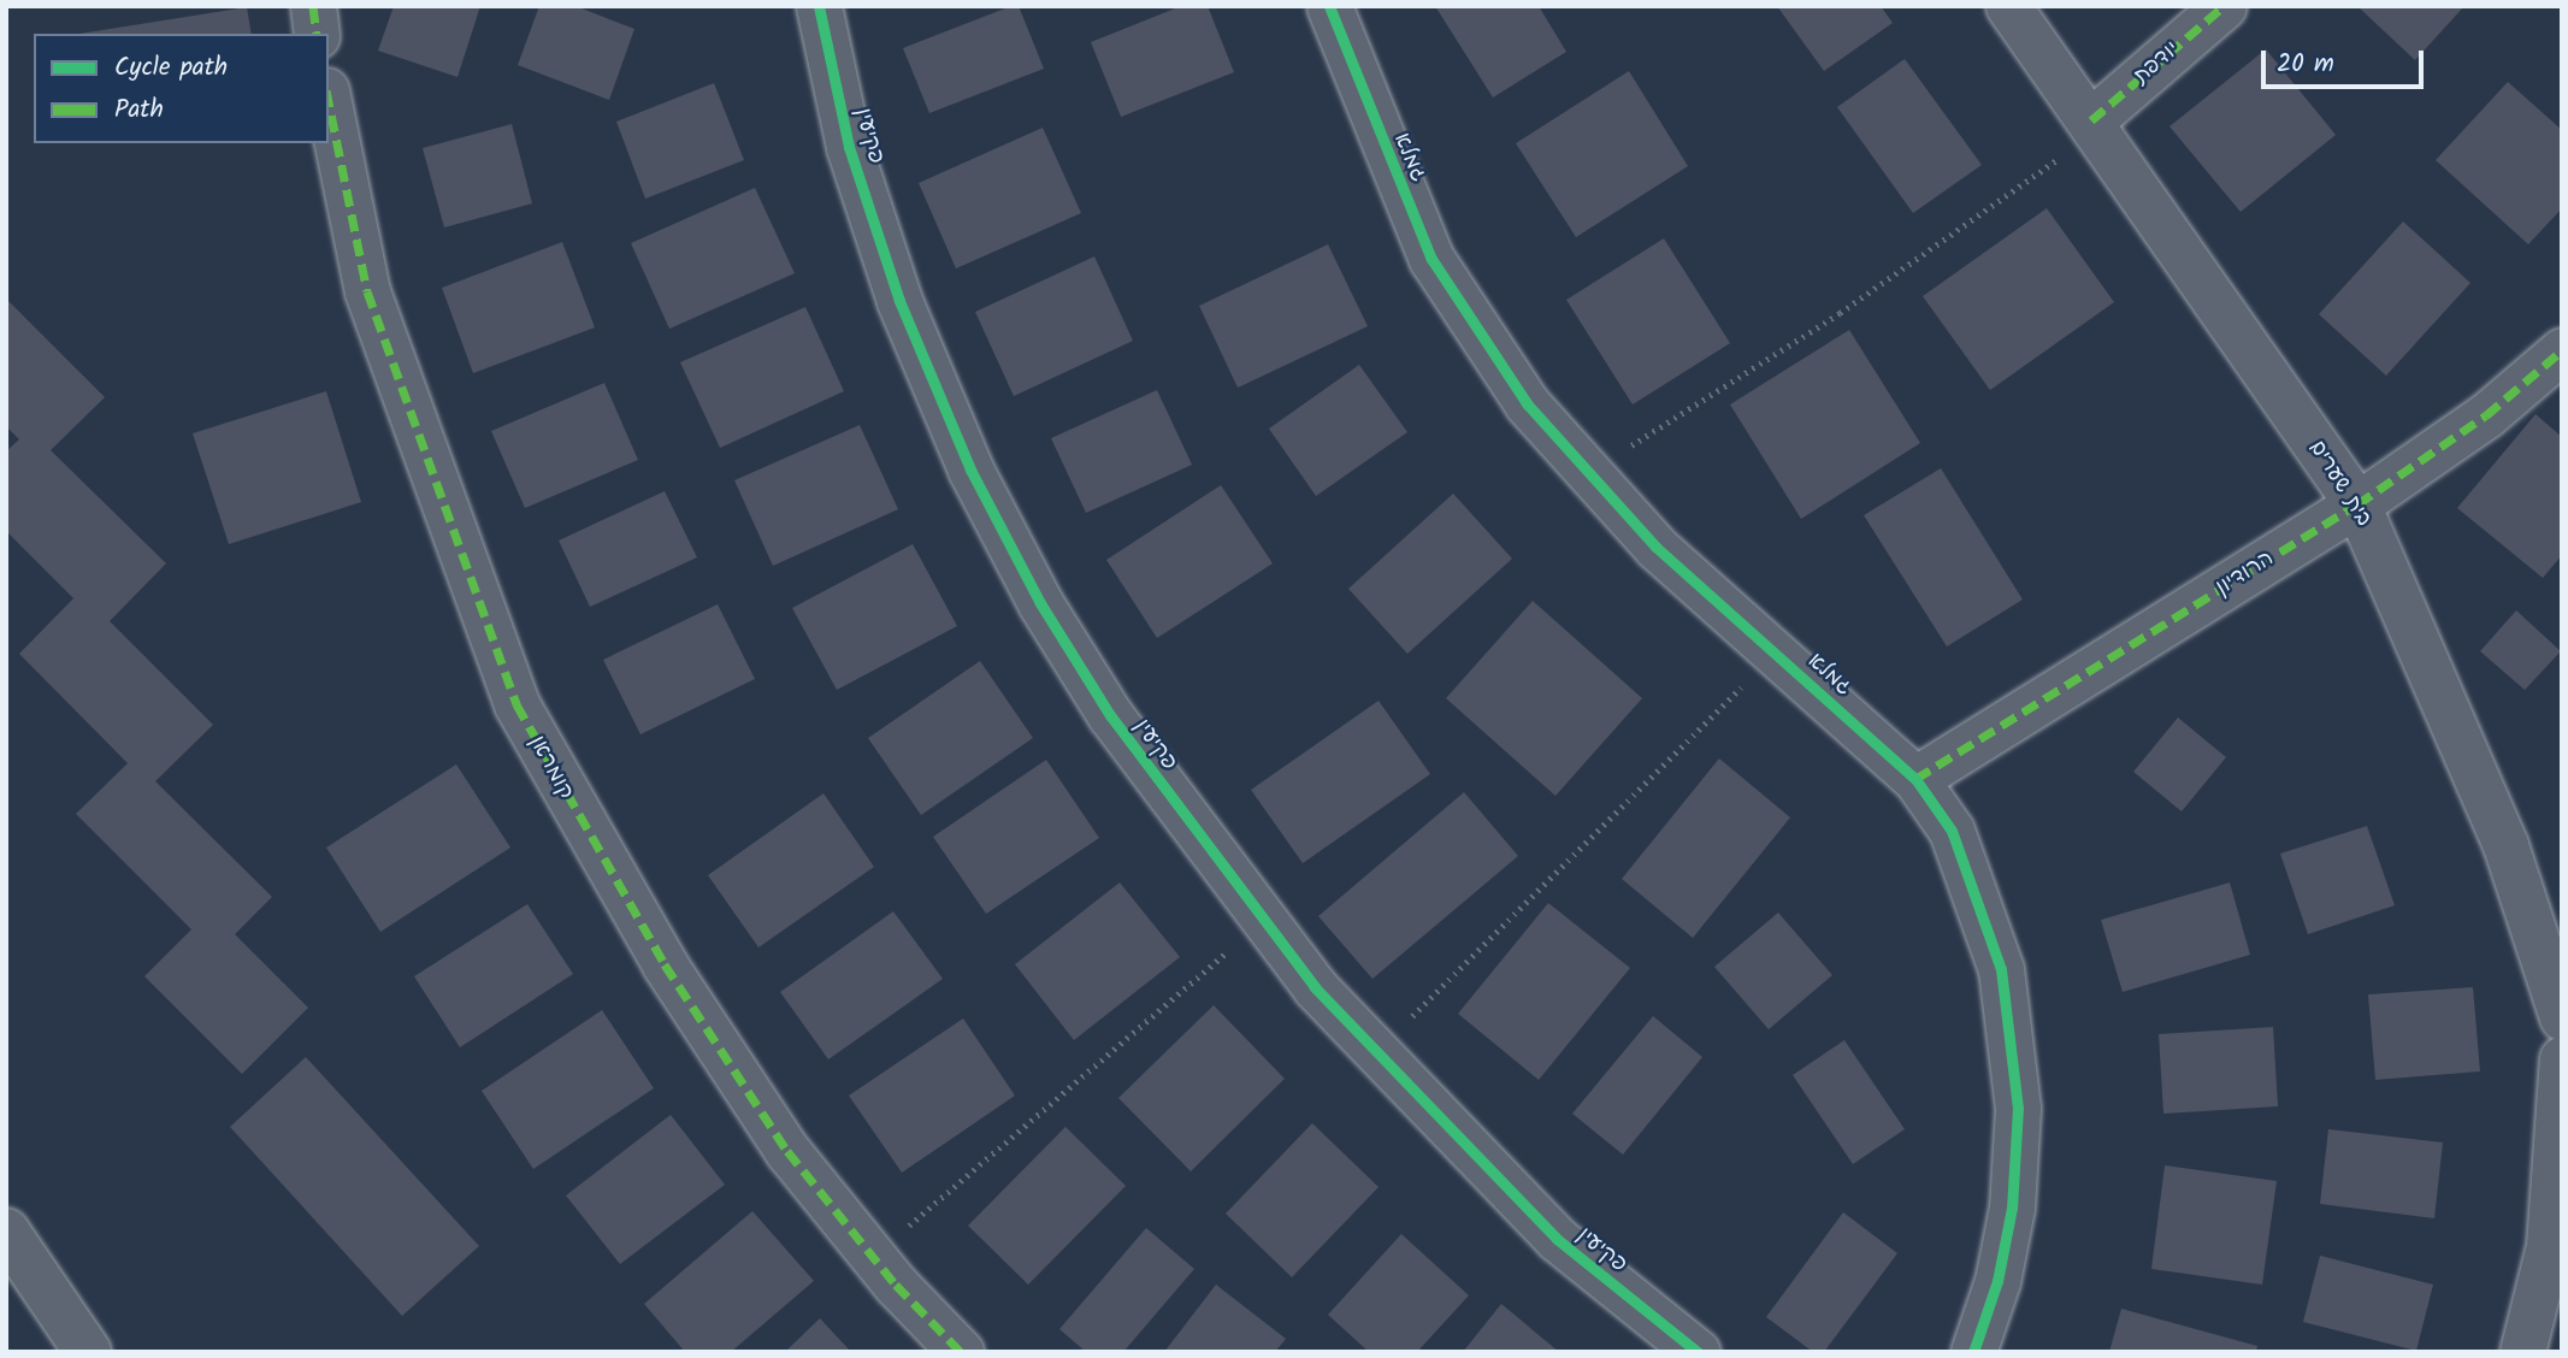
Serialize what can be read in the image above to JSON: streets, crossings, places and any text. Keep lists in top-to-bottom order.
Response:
{
  "streets": {
    "street": [
      "יודפת",
      "פקיעין",
      "גמלא",
      "בית שערים",
      "הרודיון",
      "קומראן"
    ]
  },
  "crossings": [
    ["יודפת", "בית שערים"],
    ["גמלא", "הרודיון"],
    ["בית שערים", "הרודיון"]
  ],
  "legend": ["Cycle path", "Path"],
  "scale_bar": "20 m"
}
